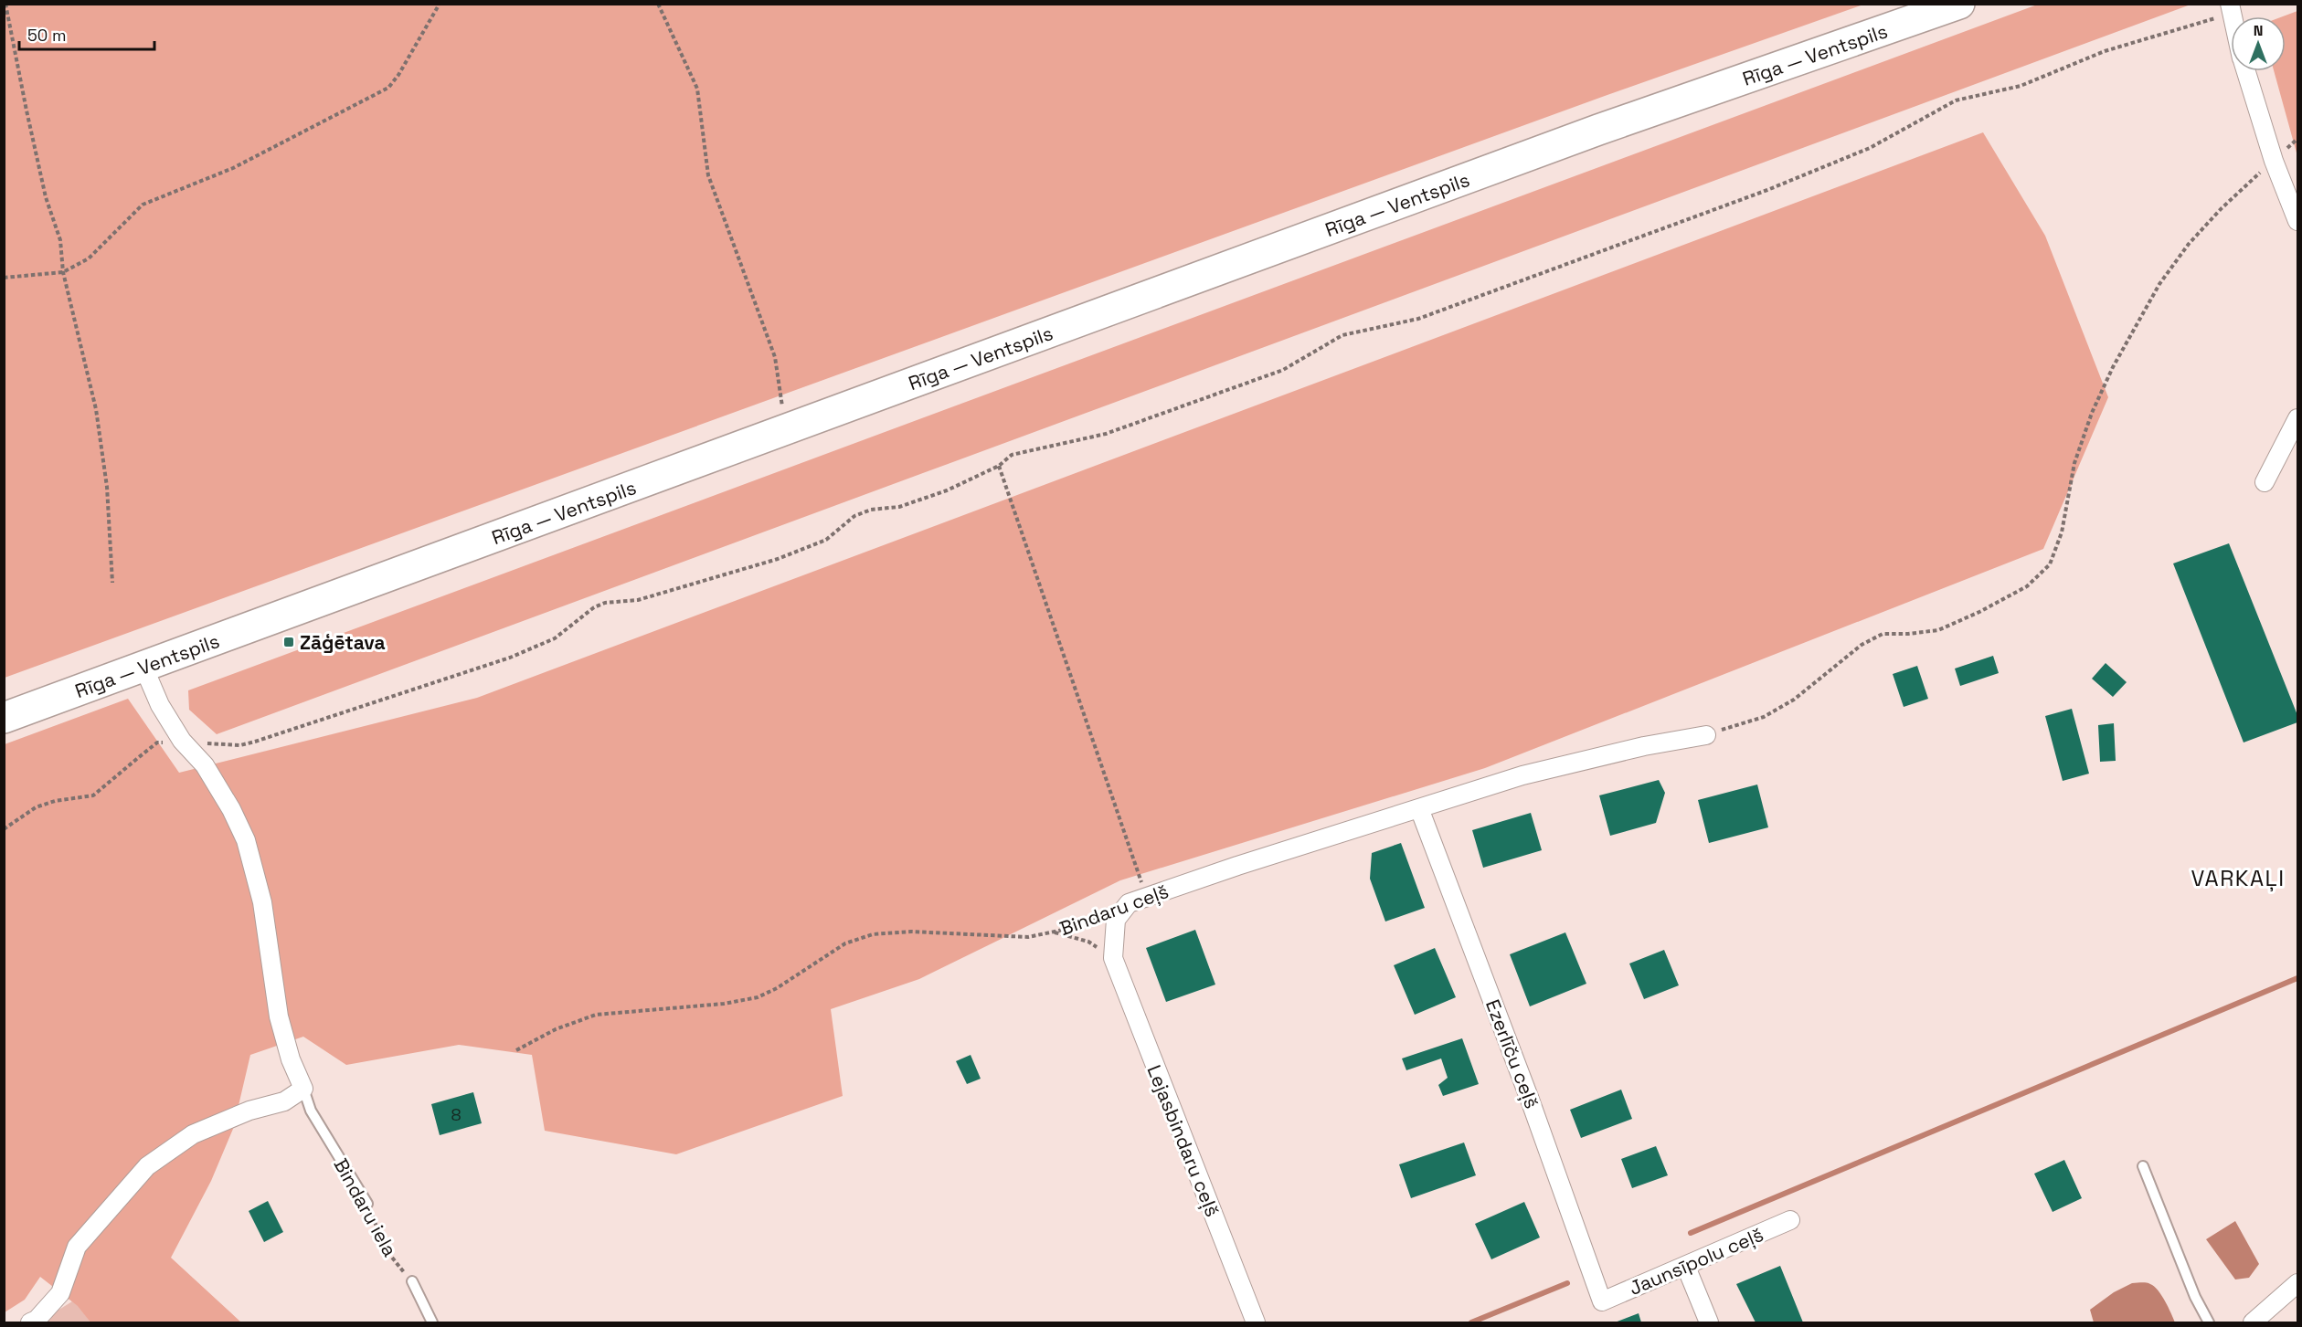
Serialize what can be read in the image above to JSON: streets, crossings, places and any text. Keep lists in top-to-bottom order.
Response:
{
  "streets": {
    "highway": ["Rīga — Ventspils"],
    "street": [
      "Bindaru ceļš",
      "Ezerlīču ceļš",
      "Lejasbindaru ceļš",
      "Jaunsīpolu ceļš"
    ],
    "lane": ["Bindaru iela"]
  },
  "crossings": [
    ["Bindaru ceļš", "Ezerlīču ceļš"],
    ["Bindaru ceļš", "Lejasbindaru ceļš"],
    ["Ezerlīču ceļš", "Jaunsīpolu ceļš"]
  ],
  "districts": ["VARKAĻI"],
  "places": {
    "transit": ["Zāģētava"]
  },
  "house_numbers": ["8"],
  "scale_bar": "50 m",
  "north": "top"
}
